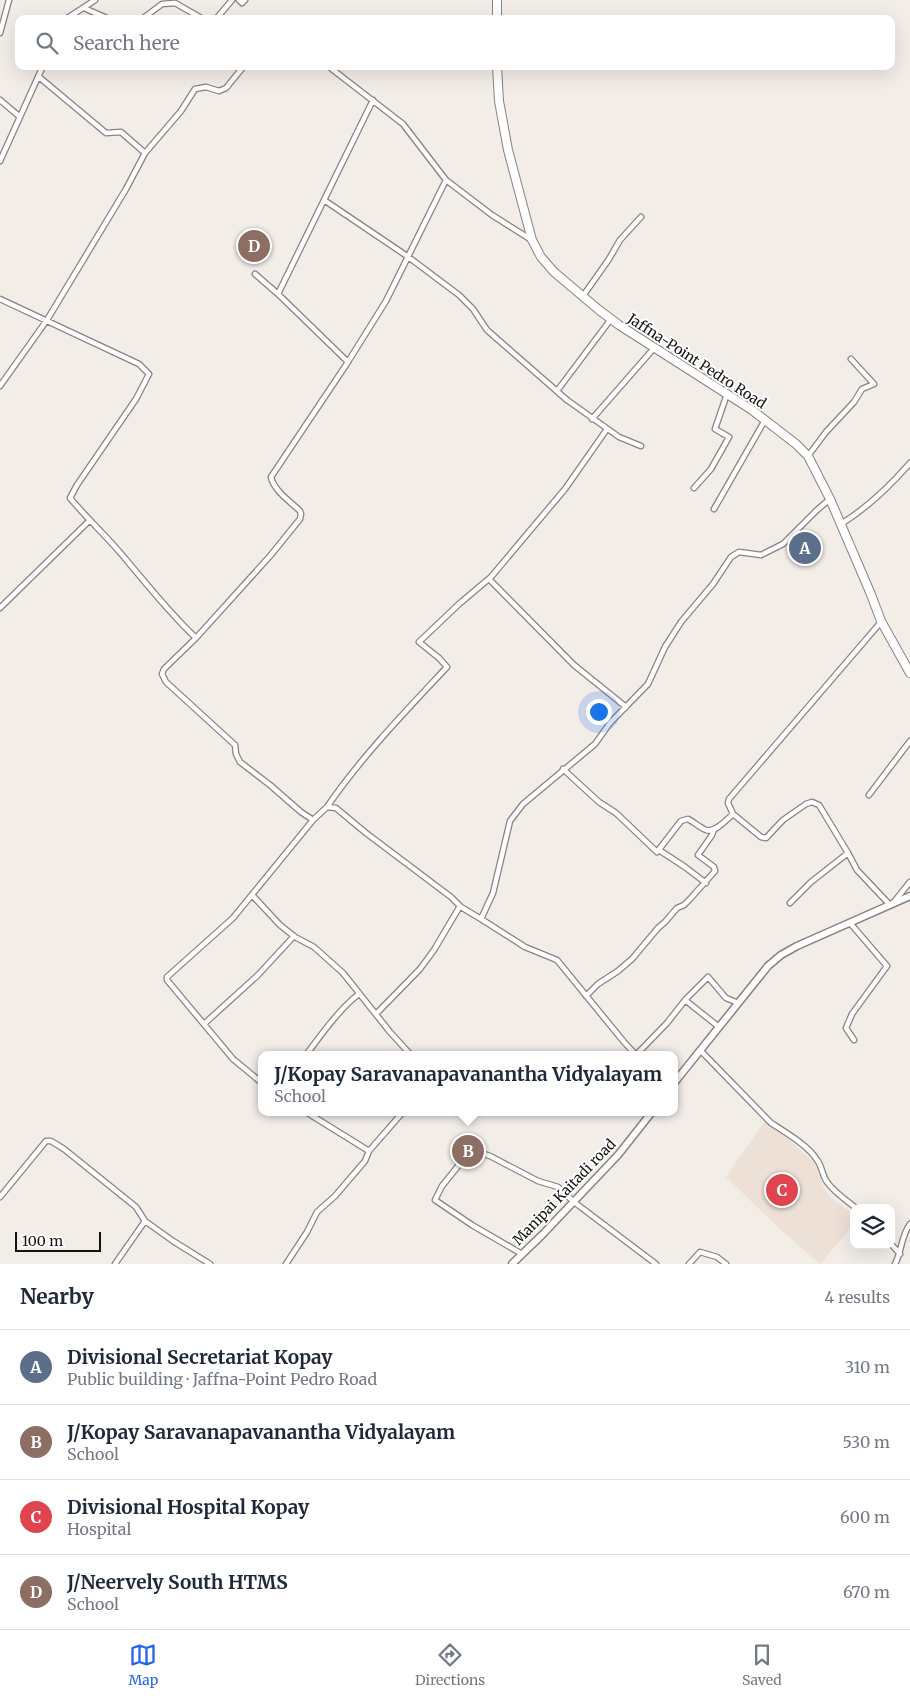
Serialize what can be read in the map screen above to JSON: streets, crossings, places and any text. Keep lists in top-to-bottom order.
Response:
{
  "streets": {
    "main road": ["Jaffna-Point Pedro Road", "Manipai Kaitadi road"]
  },
  "scale_bar": "100 m",
  "page": {
    "search": "Search here",
    "pins": [
      "D",
      "A",
      "B",
      "C"
    ],
    "popup": ["J/Kopay Saravanapavanantha Vidyalayam", "School"],
    "scale": "100 m",
    "heading": ["Nearby", "4 results"],
    "list": [
      {
        "mark": "A",
        "name": "Divisional Secretariat Kopay",
        "note": "Public building · Jaffna-Point Pedro Road",
        "value": "310 m"
      },
      {
        "mark": "B",
        "name": "J/Kopay Saravanapavanantha Vidyalayam",
        "note": "School",
        "value": "530 m"
      },
      {
        "mark": "C",
        "name": "Divisional Hospital Kopay",
        "note": "Hospital",
        "value": "600 m"
      },
      {
        "mark": "D",
        "name": "J/Neervely South HTMS",
        "note": "School",
        "value": "670 m"
      }
    ],
    "nav": ["Map", "Directions", "Saved"]
  }
}
